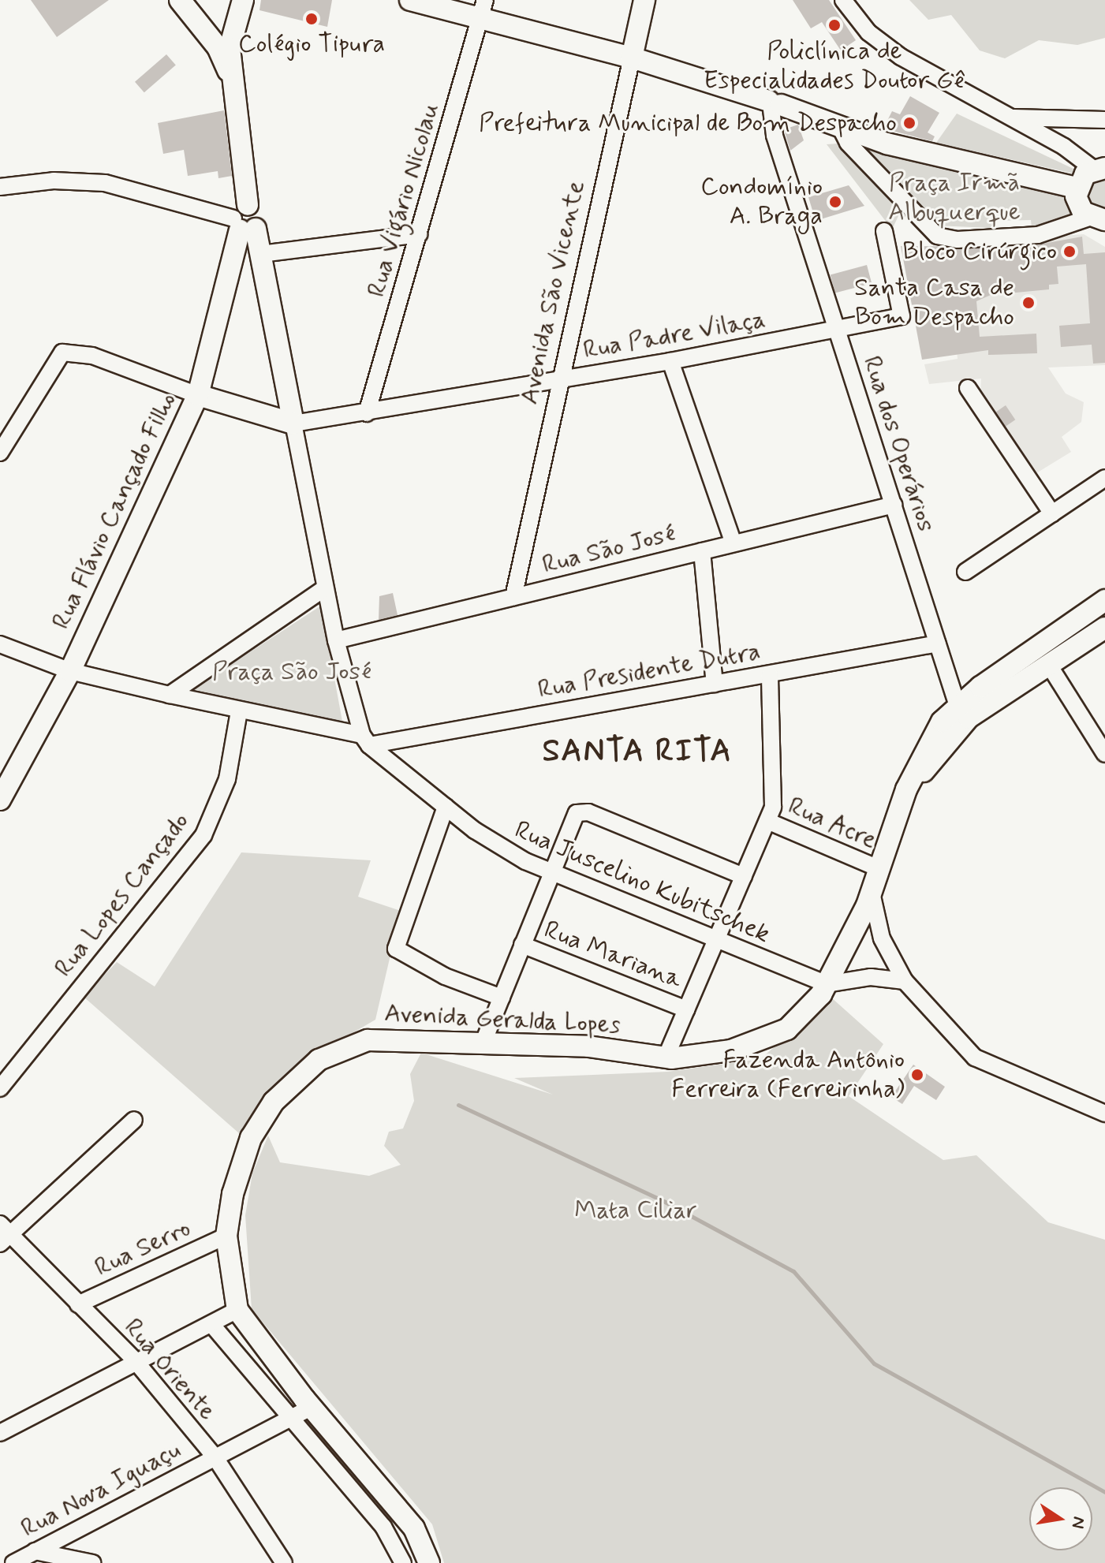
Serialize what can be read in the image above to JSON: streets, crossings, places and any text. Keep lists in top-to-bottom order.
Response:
{
  "streets": {
    "main road": ["Avenida São Vicente", "Rua Flávio Cançado Filho", "Avenida Geralda Lopes"],
    "street": [
      "Rua Vigário Nicolau",
      "Rua Padre Vilaça",
      "Rua dos Operários",
      "Rua São José",
      "Rua Presidente Dutra",
      "Rua Acre",
      "Rua Juscelino Kubitschek",
      "Rua Lopes Cançado",
      "Rua Mariana",
      "Rua Serro",
      "Rua Oriente",
      "Rua Nova Iguaçu"
    ]
  },
  "crossings": [
    ["Rua Vigário Nicolau", "Rua Padre Vilaça"],
    ["Avenida São Vicente", "Rua Padre Vilaça"],
    ["Avenida São Vicente", "Rua São José"],
    ["Rua Padre Vilaça", "Rua dos Operários"],
    ["Rua dos Operários", "Rua São José"],
    ["Rua dos Operários", "Rua Presidente Dutra"],
    ["Rua dos Operários", "Avenida Geralda Lopes"],
    ["Rua Presidente Dutra", "Rua Juscelino Kubitschek"],
    ["Rua Acre", "Avenida Geralda Lopes"],
    ["Rua Juscelino Kubitschek", "Avenida Geralda Lopes"],
    ["Avenida Geralda Lopes", "Rua Serro"],
    ["Avenida Geralda Lopes", "Rua Nova Iguaçu"],
    ["Rua Serro", "Rua Oriente"],
    ["Rua Oriente", "Rua Nova Iguaçu"]
  ],
  "districts": ["SANTA RITA"],
  "parks": ["Praça Irmã Albuquerque", "Praça São José", "Mata Ciliar"],
  "places": [
    "Colégio Tipura",
    "Policlínica de Especialidades Doutor Gê",
    "Prefeitura Municipal de Bom Despacho",
    "Condomínio A. Braga",
    "Bloco Cirúrgico",
    "Santa Casa de Bom Despacho",
    "Fazenda Antônio Ferreira (Ferreirinha)"
  ],
  "north": "right"
}
